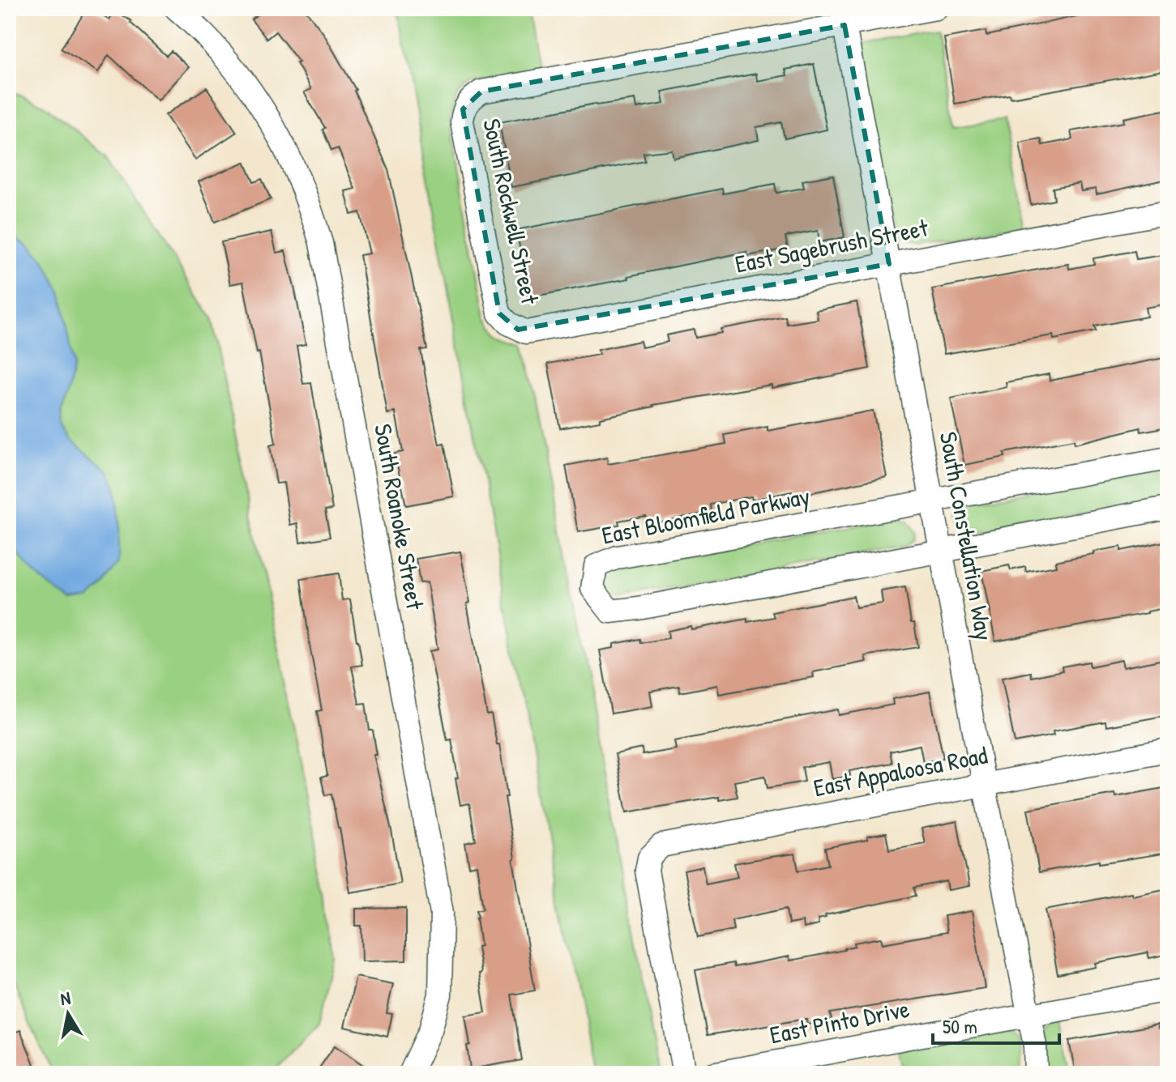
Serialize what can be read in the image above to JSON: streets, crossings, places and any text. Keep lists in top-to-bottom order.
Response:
{
  "streets": {
    "street": [
      "South Rockwell Street",
      "East Sagebrush Street",
      "East Bloomfield Parkway",
      "South Roanoke Street",
      "South Constellation Way",
      "East Appaloosa Road",
      "East Pinto Drive"
    ]
  },
  "crossings": [
    ["South Rockwell Street", "East Sagebrush Street"],
    ["South Rockwell Street", "South Constellation Way"],
    ["East Sagebrush Street", "South Constellation Way"],
    ["East Bloomfield Parkway", "South Constellation Way"],
    ["South Constellation Way", "East Appaloosa Road"],
    ["South Constellation Way", "East Pinto Drive"]
  ],
  "scale_bar": "50 m",
  "north": "top"
}
